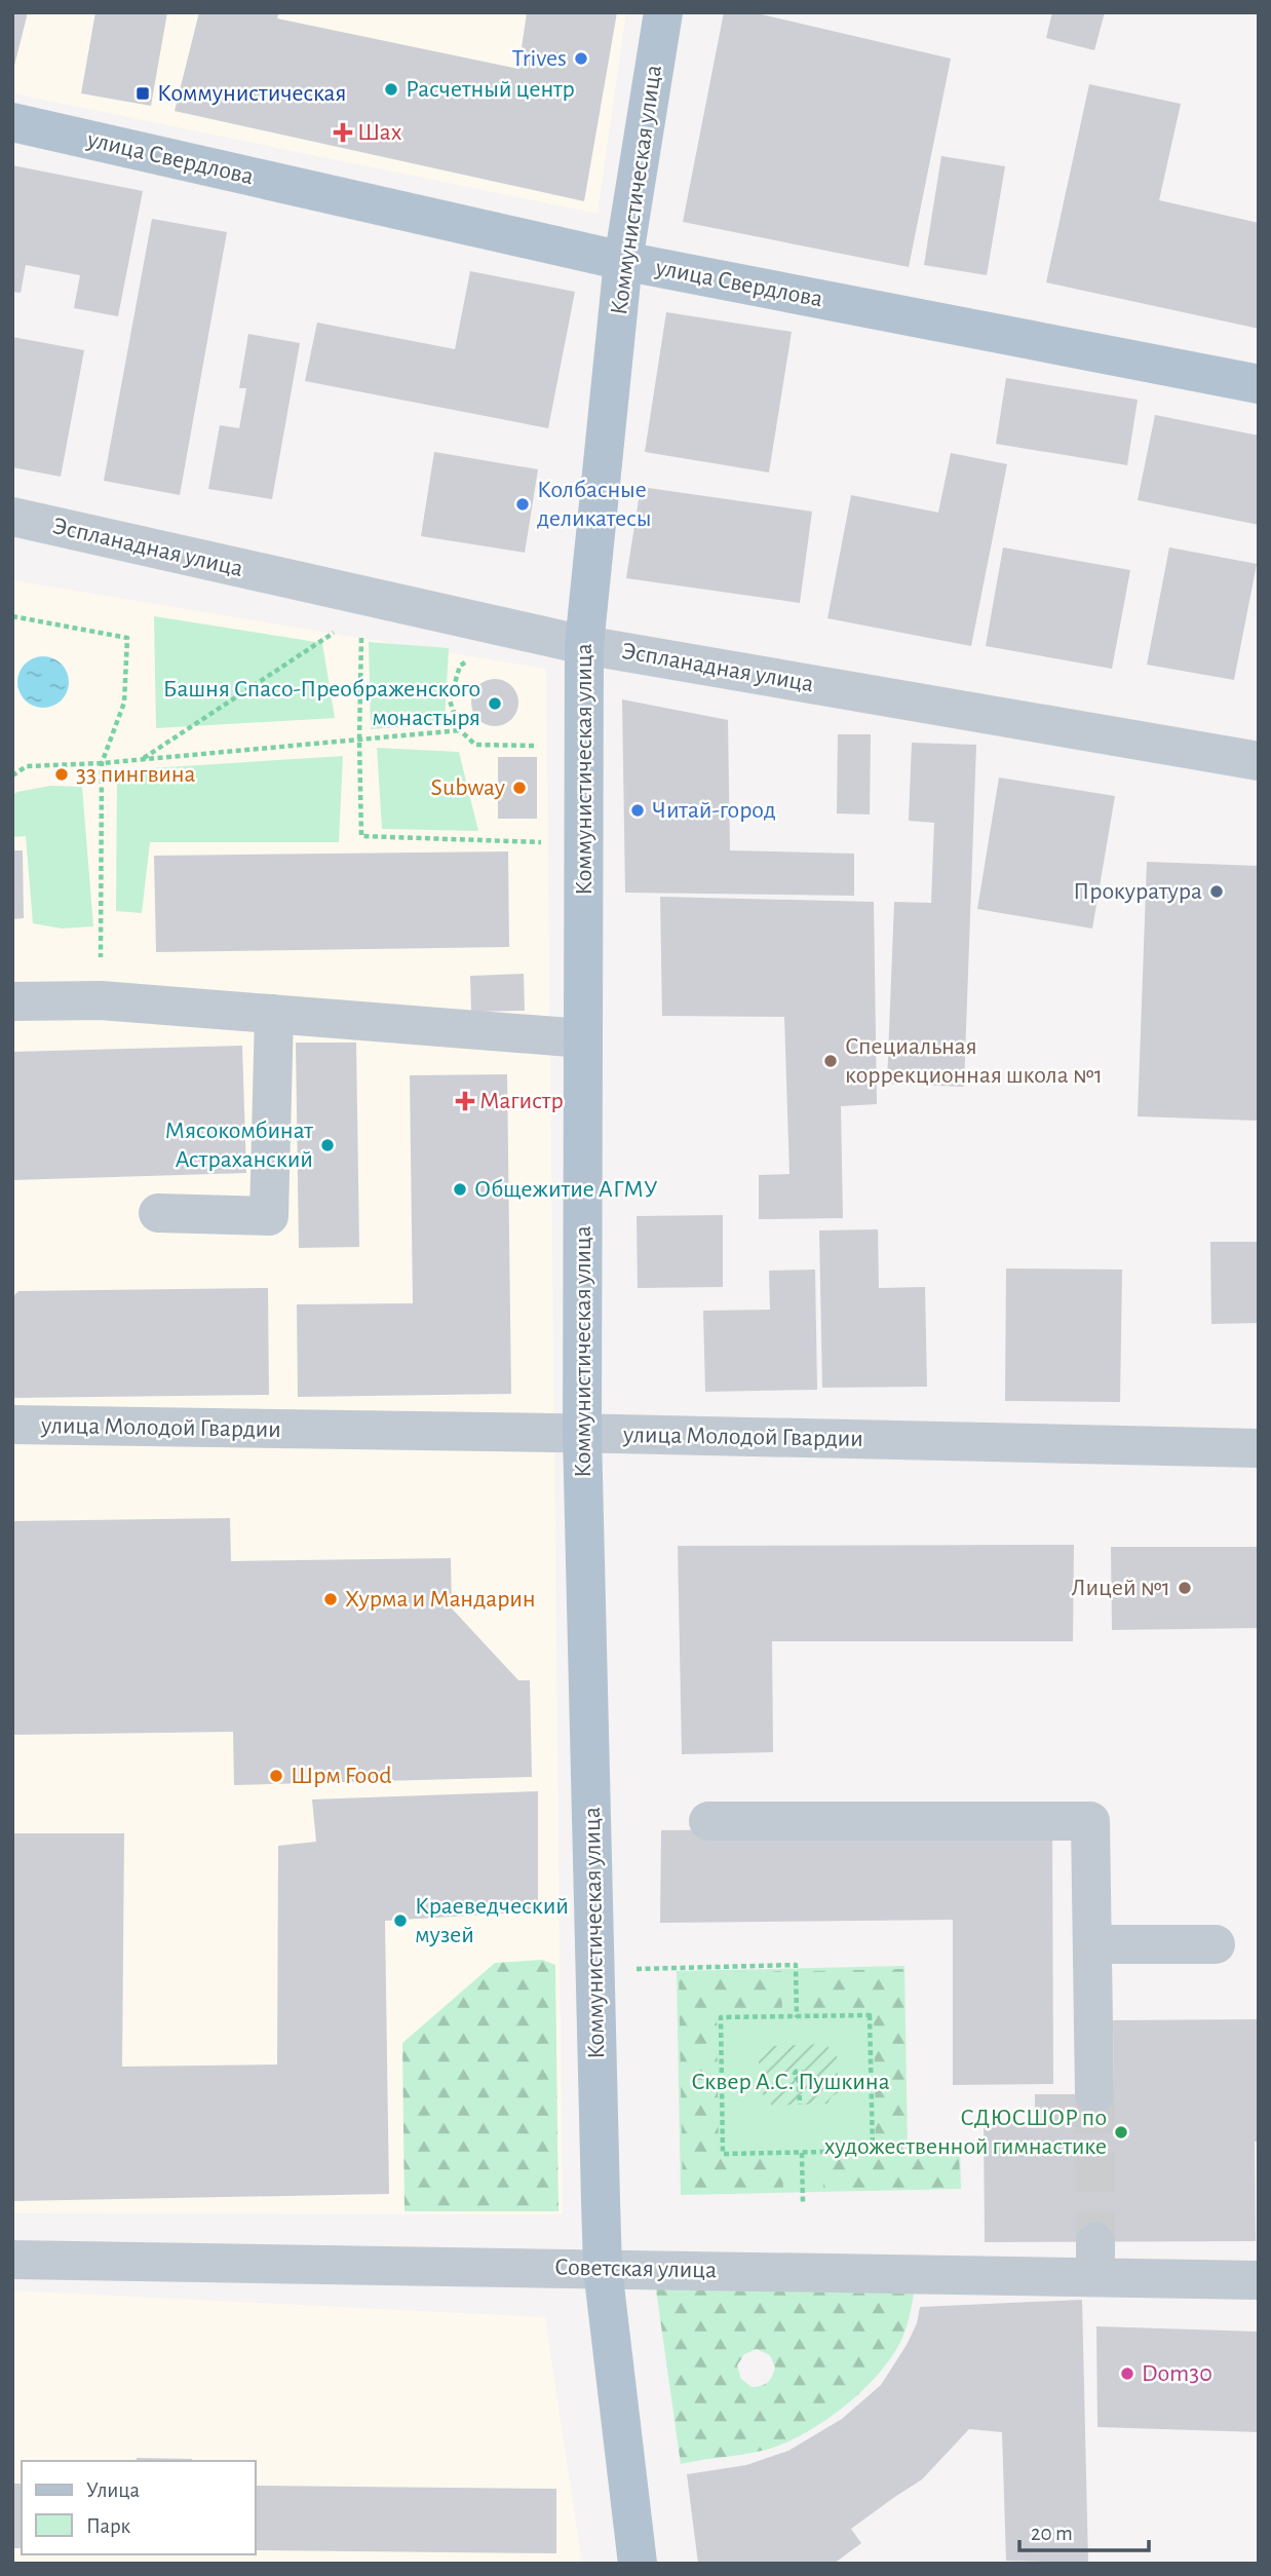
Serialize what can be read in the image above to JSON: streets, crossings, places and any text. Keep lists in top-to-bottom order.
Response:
{
  "streets": {
    "main road": ["улица Свердлова", "Коммунистическая улица"],
    "street": ["Эспланадная улица", "улица Молодой Гвардии", "Советская улица"]
  },
  "crossings": [
    ["улица Свердлова", "Коммунистическая улица"],
    ["Коммунистическая улица", "Эспланадная улица"],
    ["Коммунистическая улица", "улица Молодой Гвардии"],
    ["Коммунистическая улица", "Советская улица"]
  ],
  "parks": ["Сквер А.С. Пушкина"],
  "places": {
    "other": [
      "Trives",
      "Расчетный центр",
      "Колбасные деликатесы",
      "Башня Спасо-Преображенского монастыря",
      "33 пингвина",
      "Subway",
      "Читай-город",
      "Прокуратура",
      "Специальная коррекционная школа №1",
      "Мясокомбинат Астраханский",
      "Общежитие АГМУ",
      "Лицей №1",
      "Хурма и Мандарин",
      "Шрм Food",
      "Краеведческий музей",
      "СДЮСШОР по художественной гимнастике",
      "Dom30"
    ],
    "transit": ["Коммунистическая"],
    "health": ["Шах", "Магистр"]
  },
  "legend": ["Улица", "Парк"],
  "scale_bar": "20 m"
}
